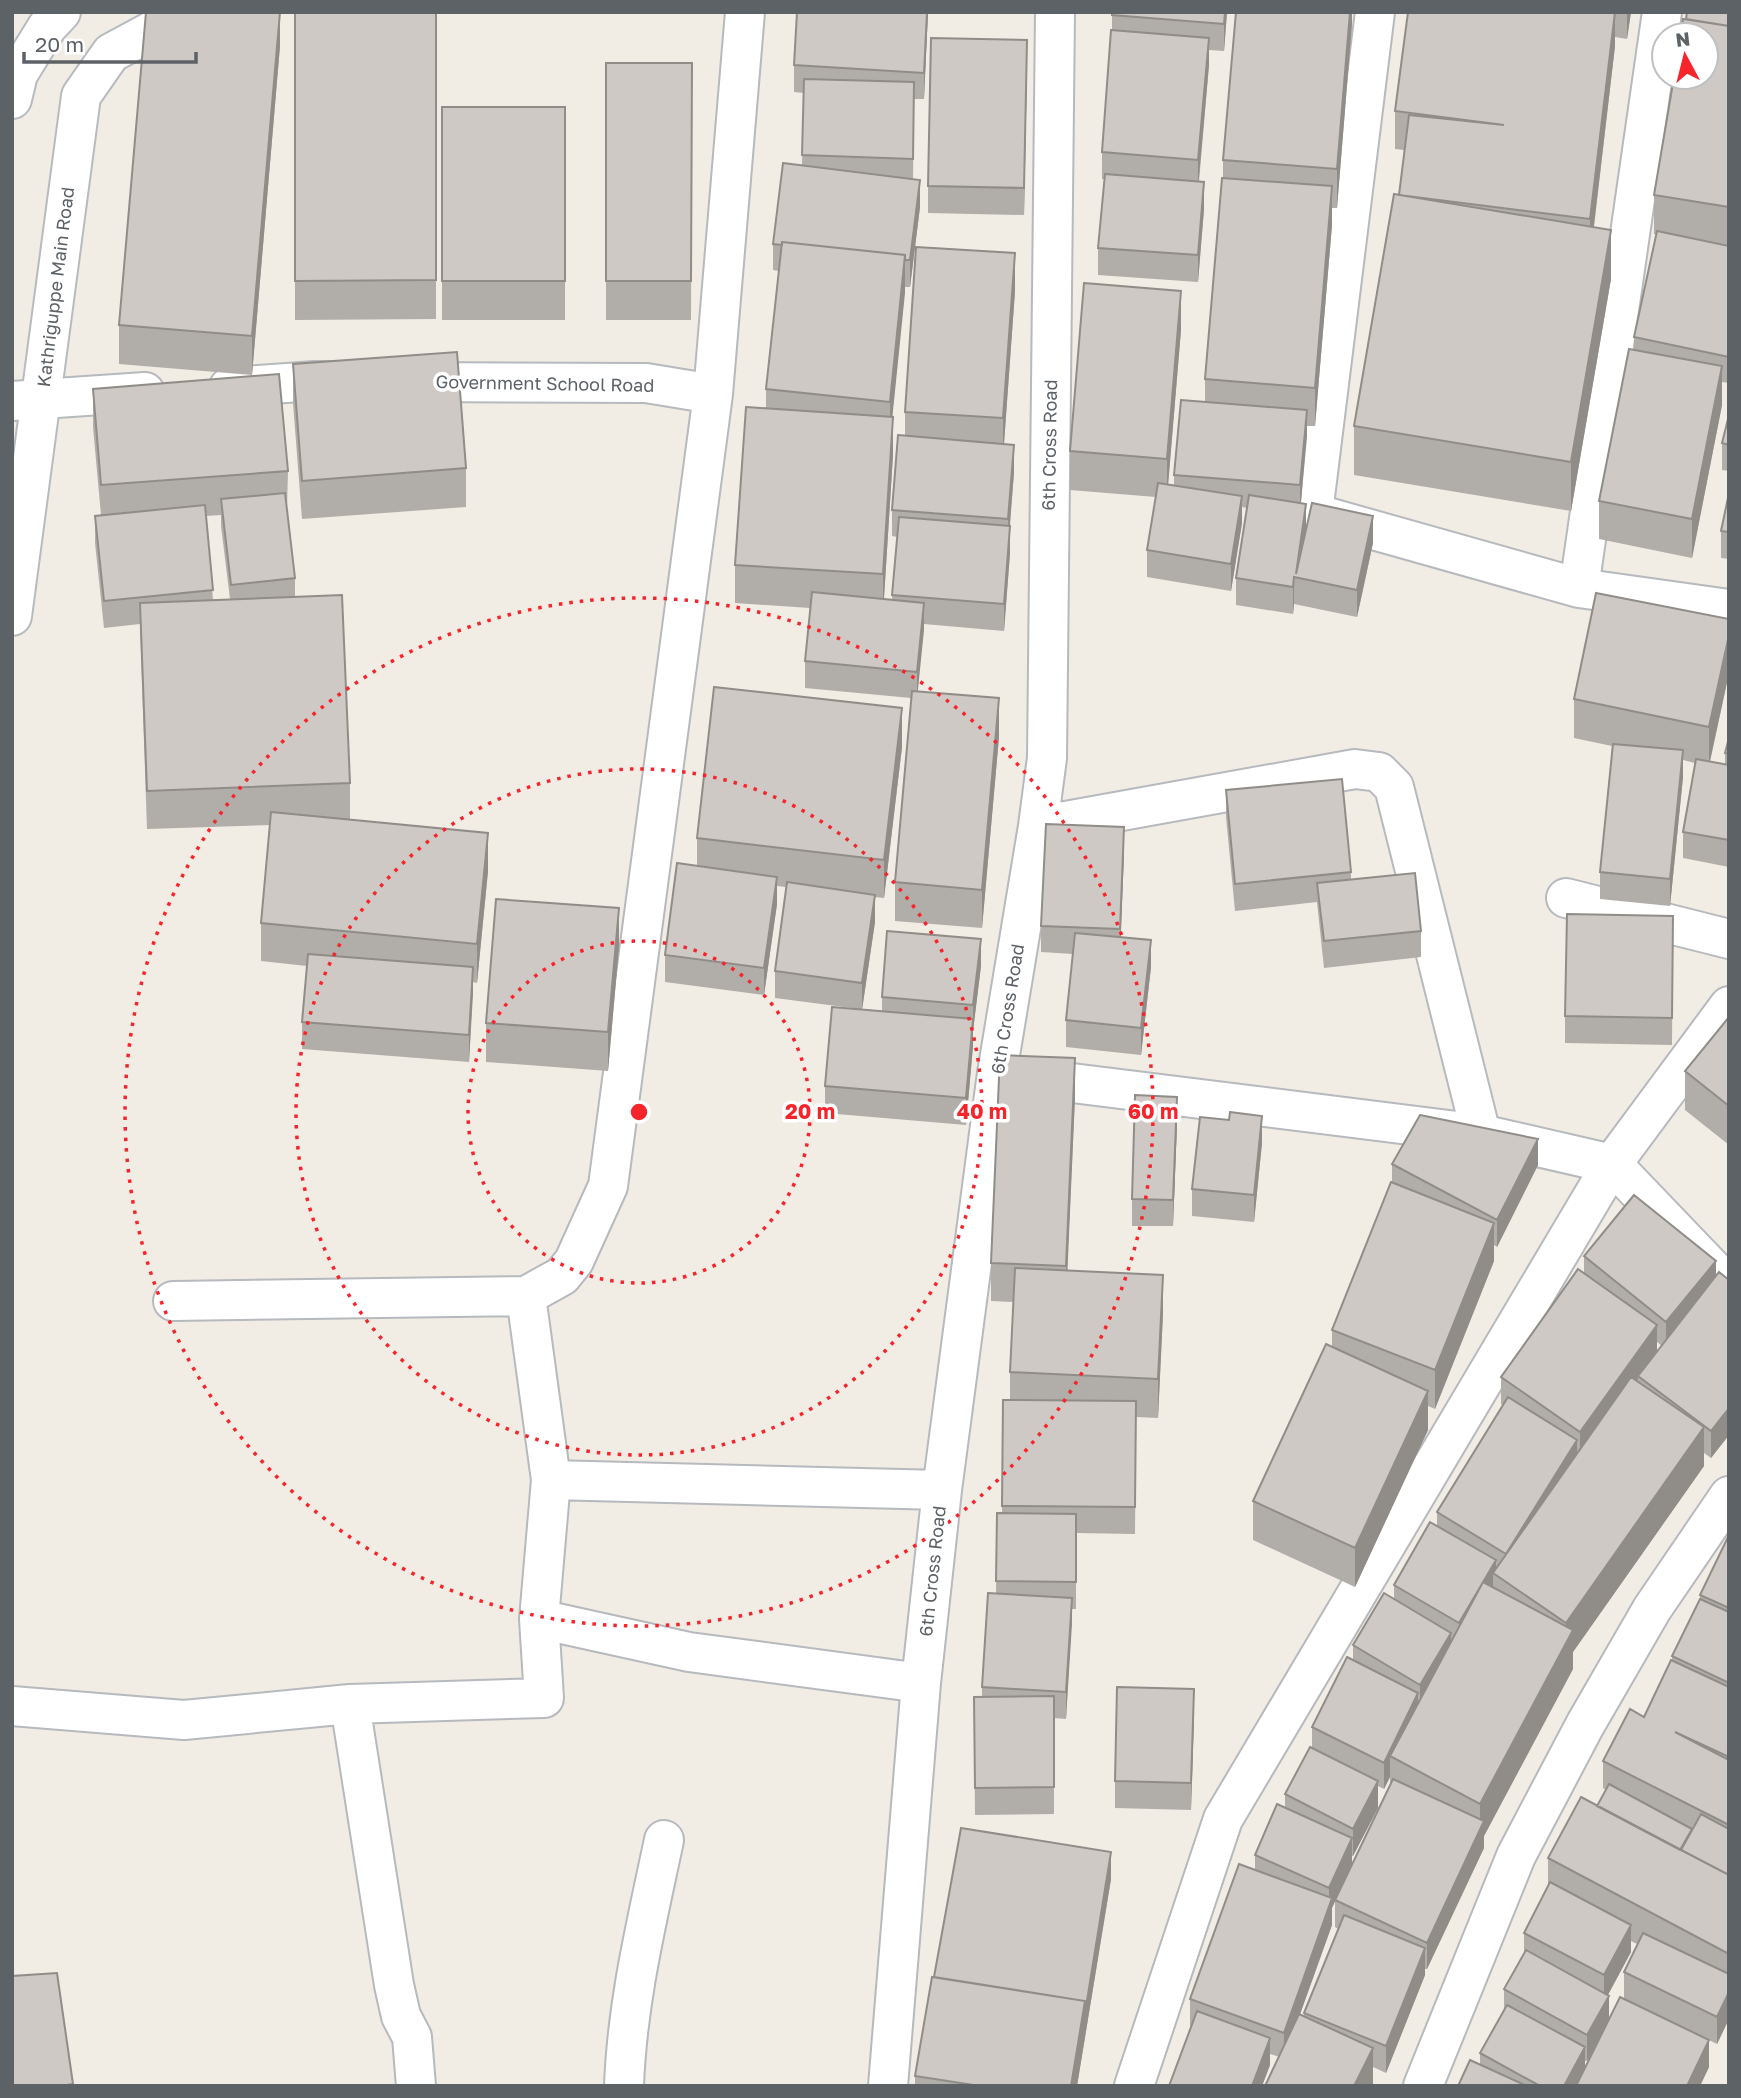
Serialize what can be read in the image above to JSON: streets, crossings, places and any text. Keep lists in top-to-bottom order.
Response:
{
  "streets": {
    "street": ["Kathriguppe Main Road", "Government School Road", "6th Cross Road"]
  },
  "crossings": [
    ["Kathriguppe Main Road", "Government School Road"]
  ],
  "scale_bar": "20 m",
  "north": "top",
  "rings": ["20 m", "40 m", "60 m"]
}
